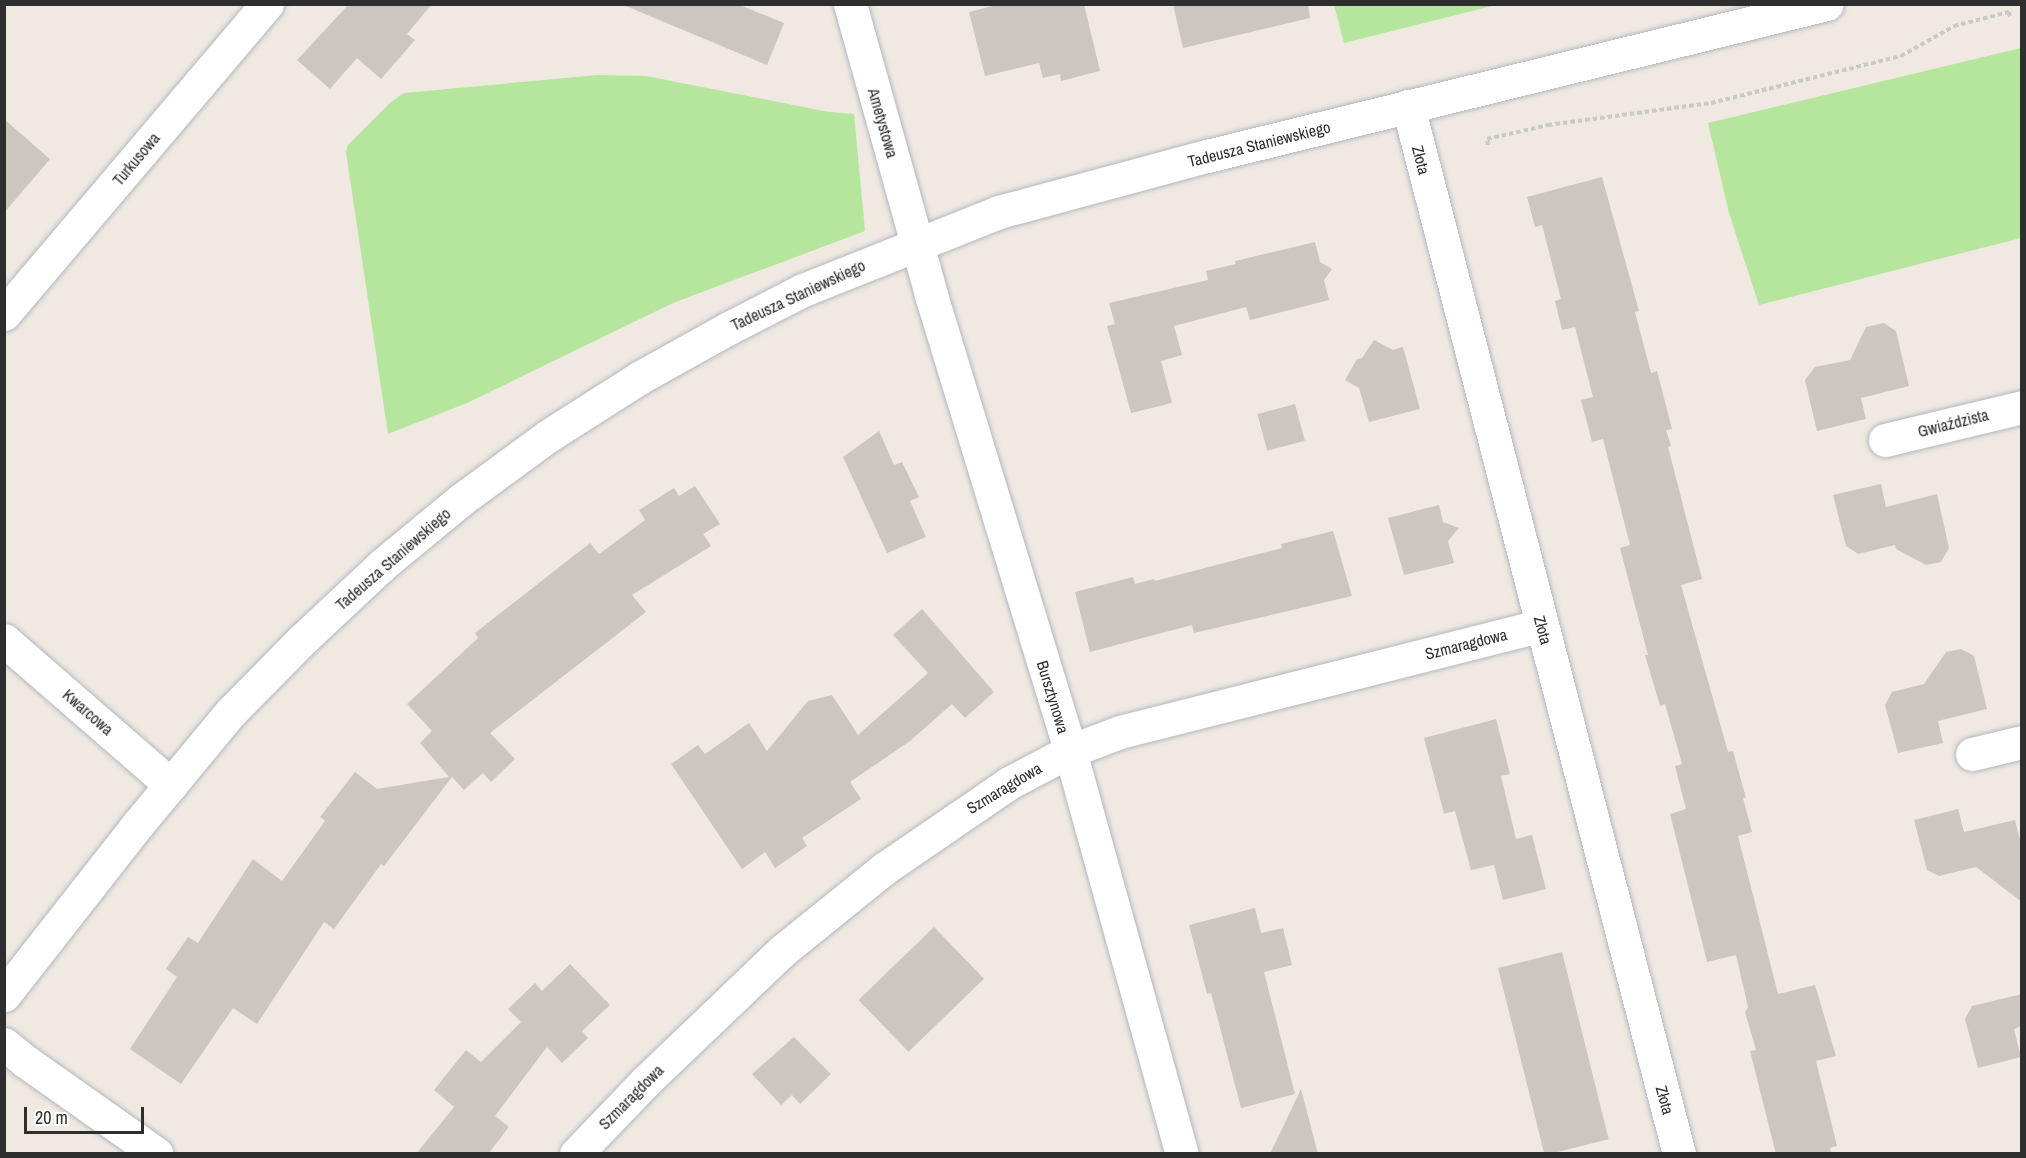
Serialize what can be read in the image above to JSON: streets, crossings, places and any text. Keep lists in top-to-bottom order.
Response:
{
  "streets": {
    "street": [
      "Ametystowa",
      "Tadeusza Staniewskiego",
      "Turkusowa",
      "Złota",
      "Gwiaździsta",
      "Szmaragdowa",
      "Bursztynowa",
      "Kwarcowa"
    ]
  },
  "crossings": [
    ["Ametystowa", "Tadeusza Staniewskiego"],
    ["Ametystowa", "Bursztynowa"],
    ["Tadeusza Staniewskiego", "Złota"],
    ["Tadeusza Staniewskiego", "Bursztynowa"],
    ["Tadeusza Staniewskiego", "Kwarcowa"],
    ["Złota", "Szmaragdowa"],
    ["Szmaragdowa", "Bursztynowa"]
  ],
  "scale_bar": "20 m"
}
